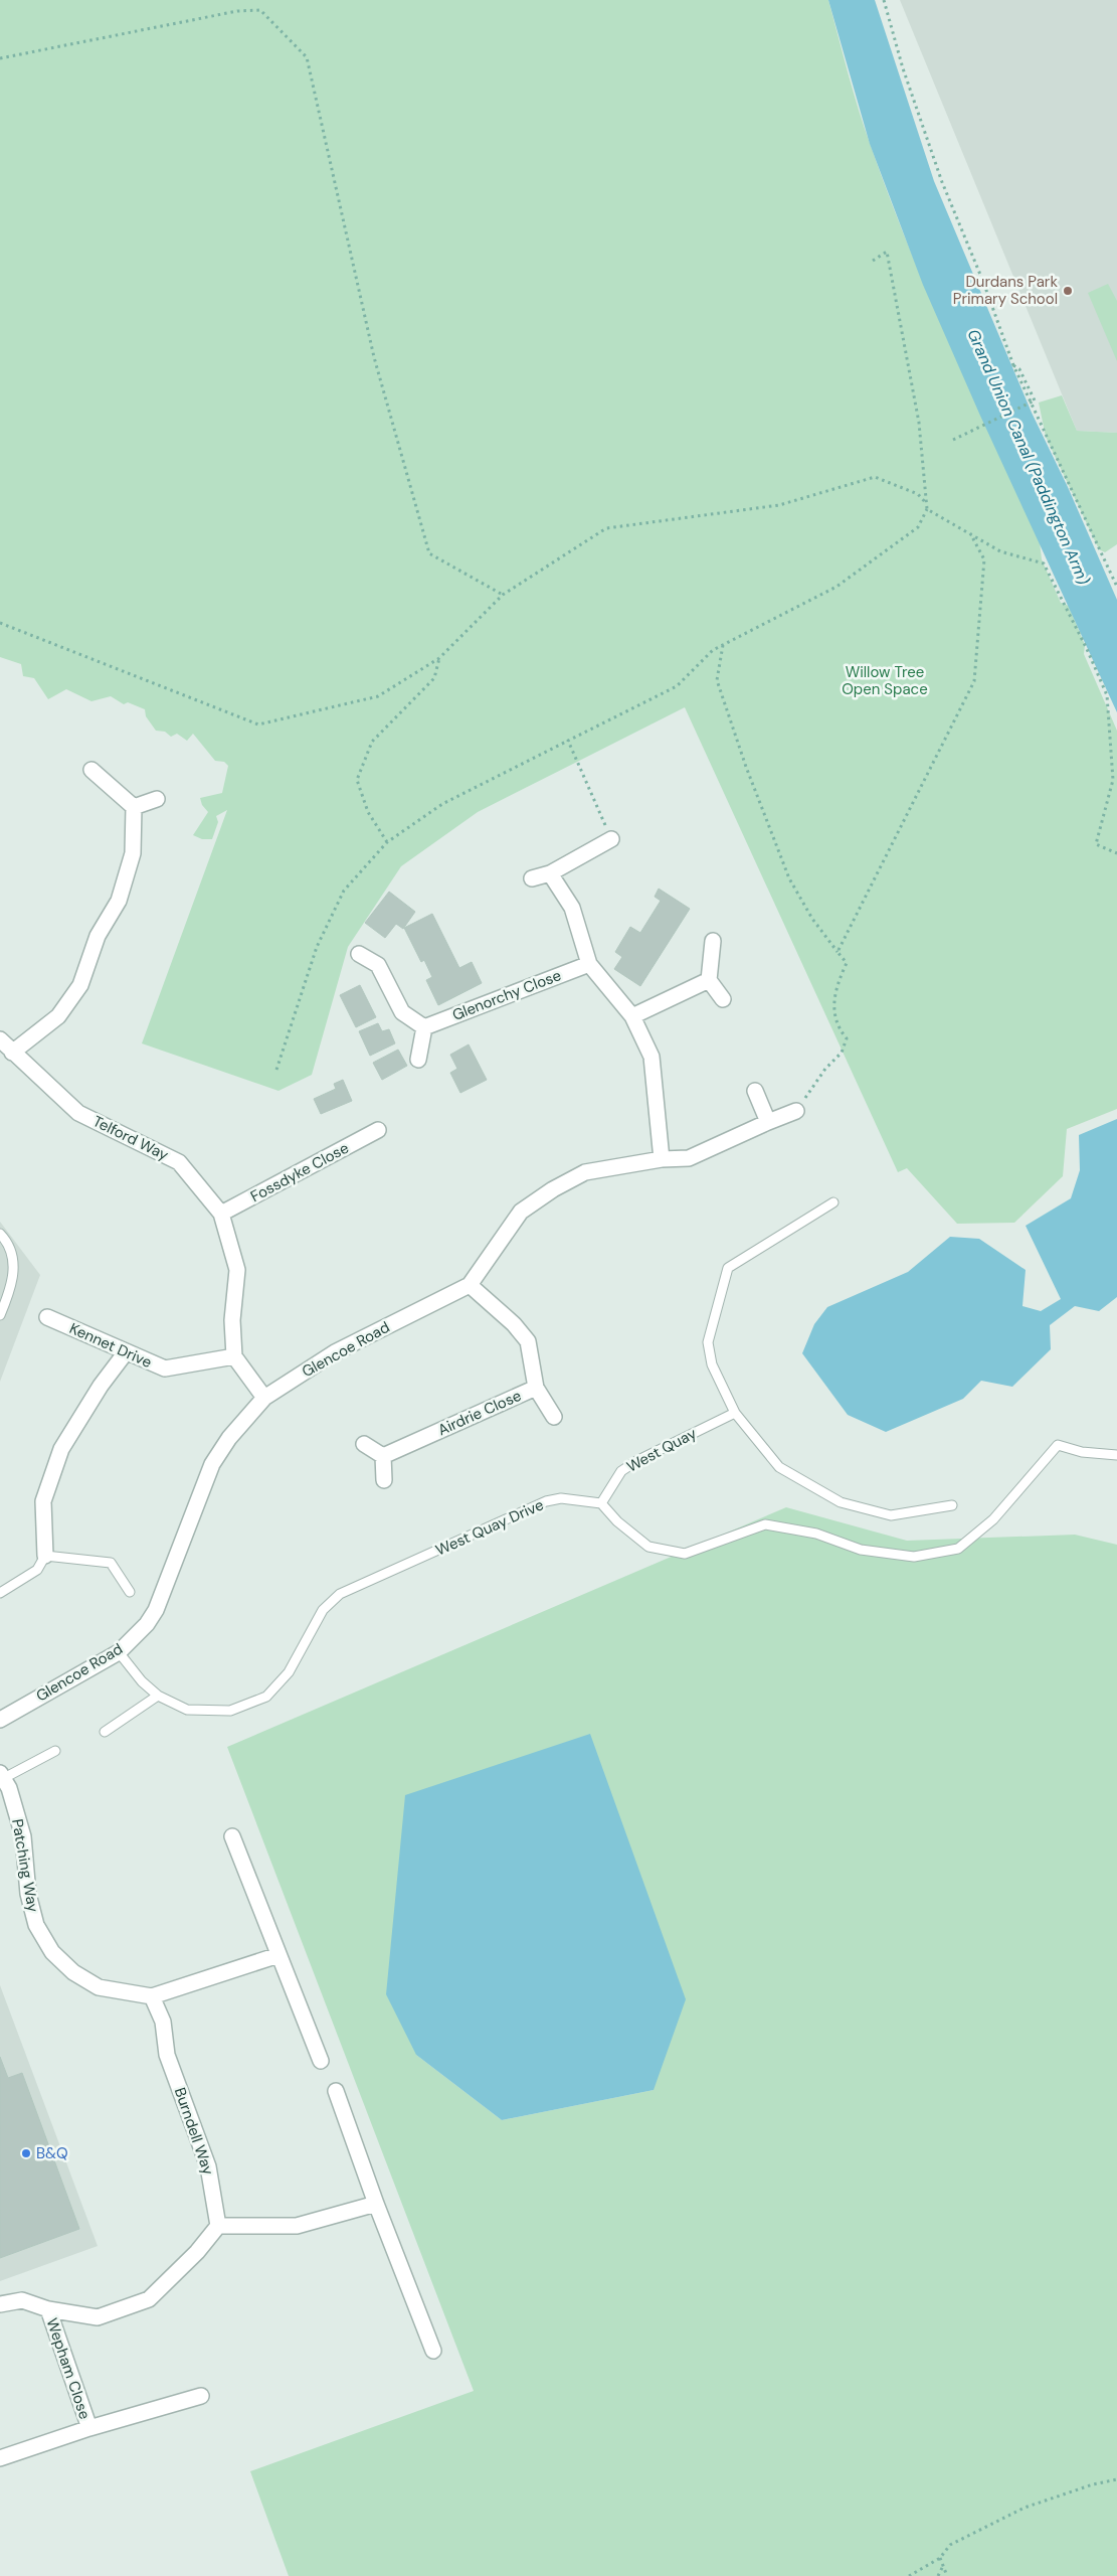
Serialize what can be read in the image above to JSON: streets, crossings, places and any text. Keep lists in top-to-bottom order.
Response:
{
  "streets": {
    "street": [
      "Glenorchy Close",
      "Telford Way",
      "Fossdyke Close",
      "Kennet Drive",
      "Glencoe Road",
      "Airdrie Close",
      "Patching Way",
      "Burndell Way",
      "Wepham Close"
    ],
    "lane": ["West Quay", "West Quay Drive"]
  },
  "crossings": [
    ["Telford Way", "Fossdyke Close"],
    ["Telford Way", "Kennet Drive"],
    ["Glencoe Road", "Airdrie Close"],
    ["Glencoe Road", "West Quay Drive"],
    ["West Quay", "West Quay Drive"],
    ["Patching Way", "Burndell Way"]
  ],
  "water": ["Grand Union Canal (Paddington Arm)"],
  "parks": ["Willow Tree Open Space"],
  "places": ["Durdans Park Primary School", "B&Q"]
}
